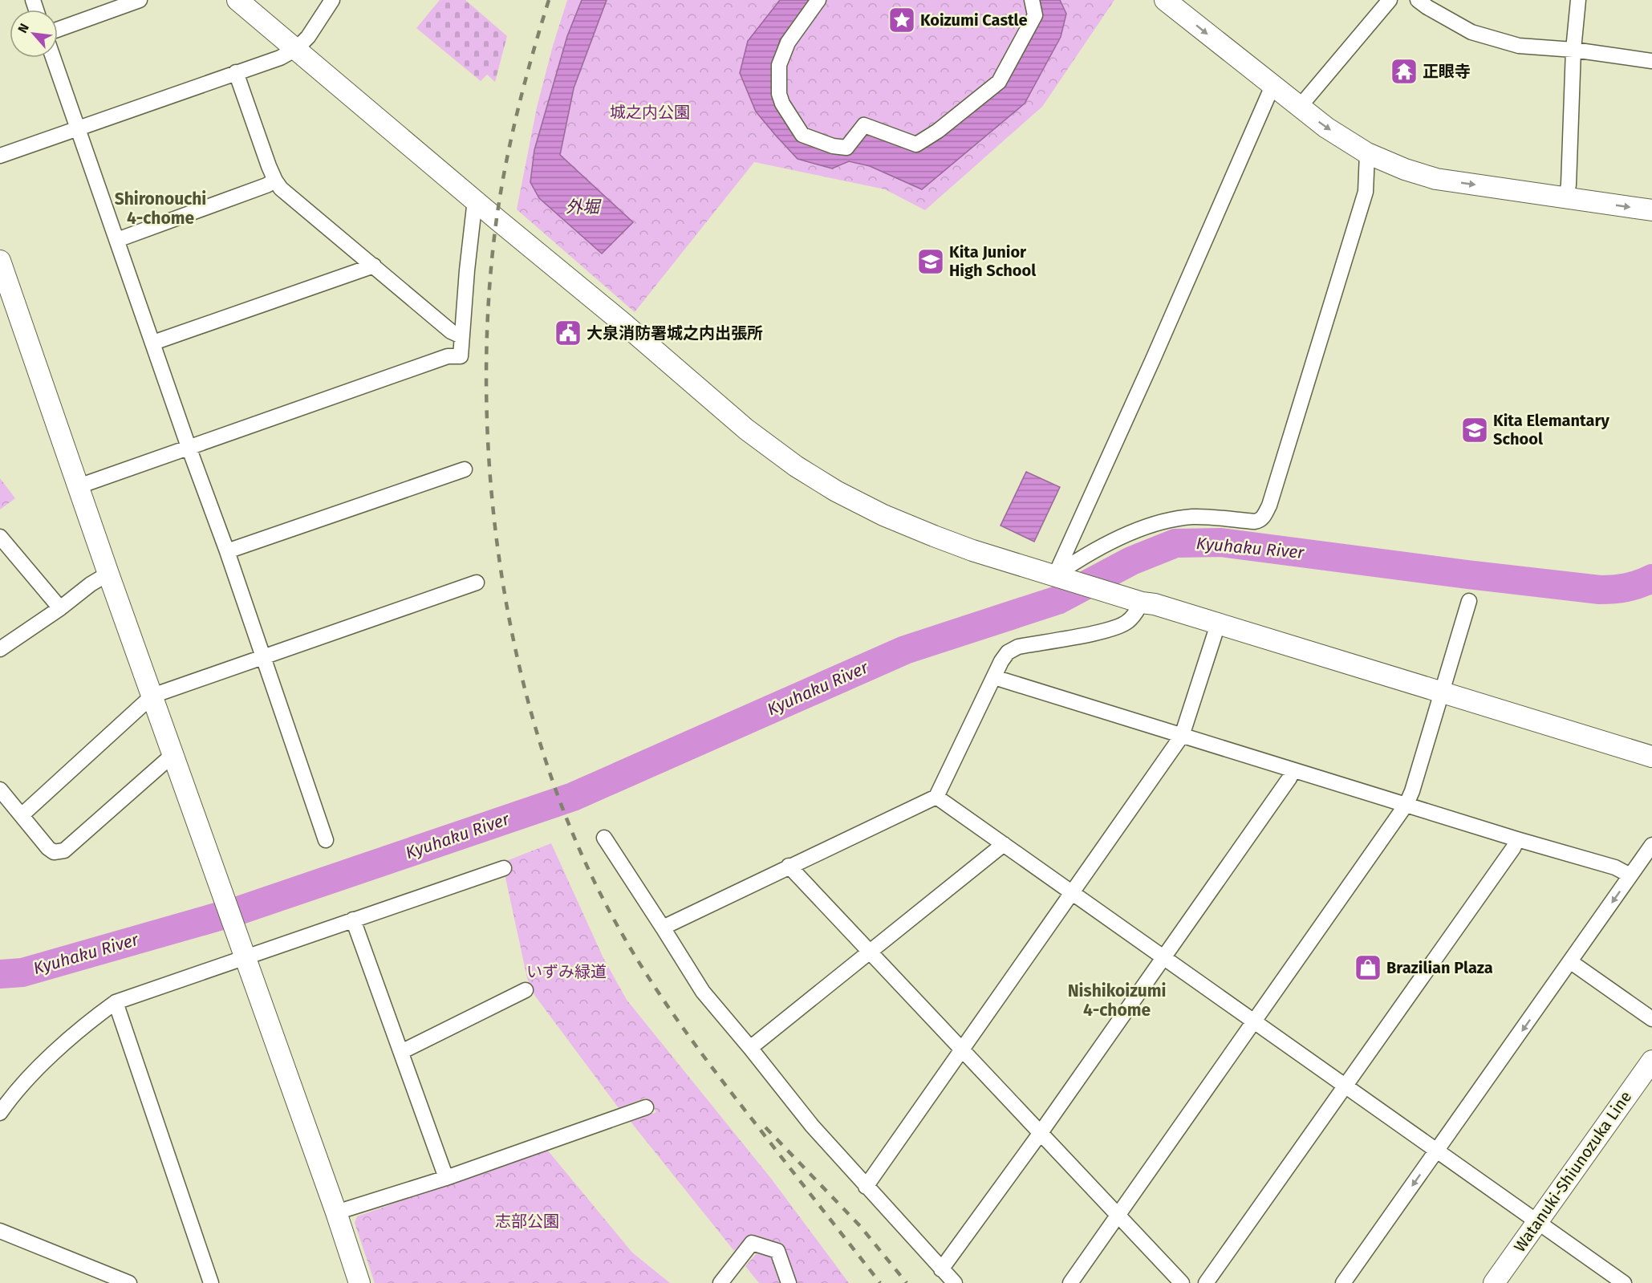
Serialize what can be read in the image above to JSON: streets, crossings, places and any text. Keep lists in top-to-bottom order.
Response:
{
  "streets": {
    "street": ["Watanuki-Shiunozuka Line"]
  },
  "districts": ["Shironouchi 4-chome", "Nishikoizumi 4-chome"],
  "water": ["外堀", "Kyuhaku River"],
  "parks": ["城之内公園", "いずみ緑道", "志部公園"],
  "places": {
    "place": ["Koizumi Castle"],
    "temple": ["正眼寺"],
    "school or university": ["Kita Junior High School", "Kita Elemantary School"],
    "public building": ["大泉消防署城之内出張所"],
    "shop": ["Brazilian Plaza"]
  },
  "north": "top left"
}
